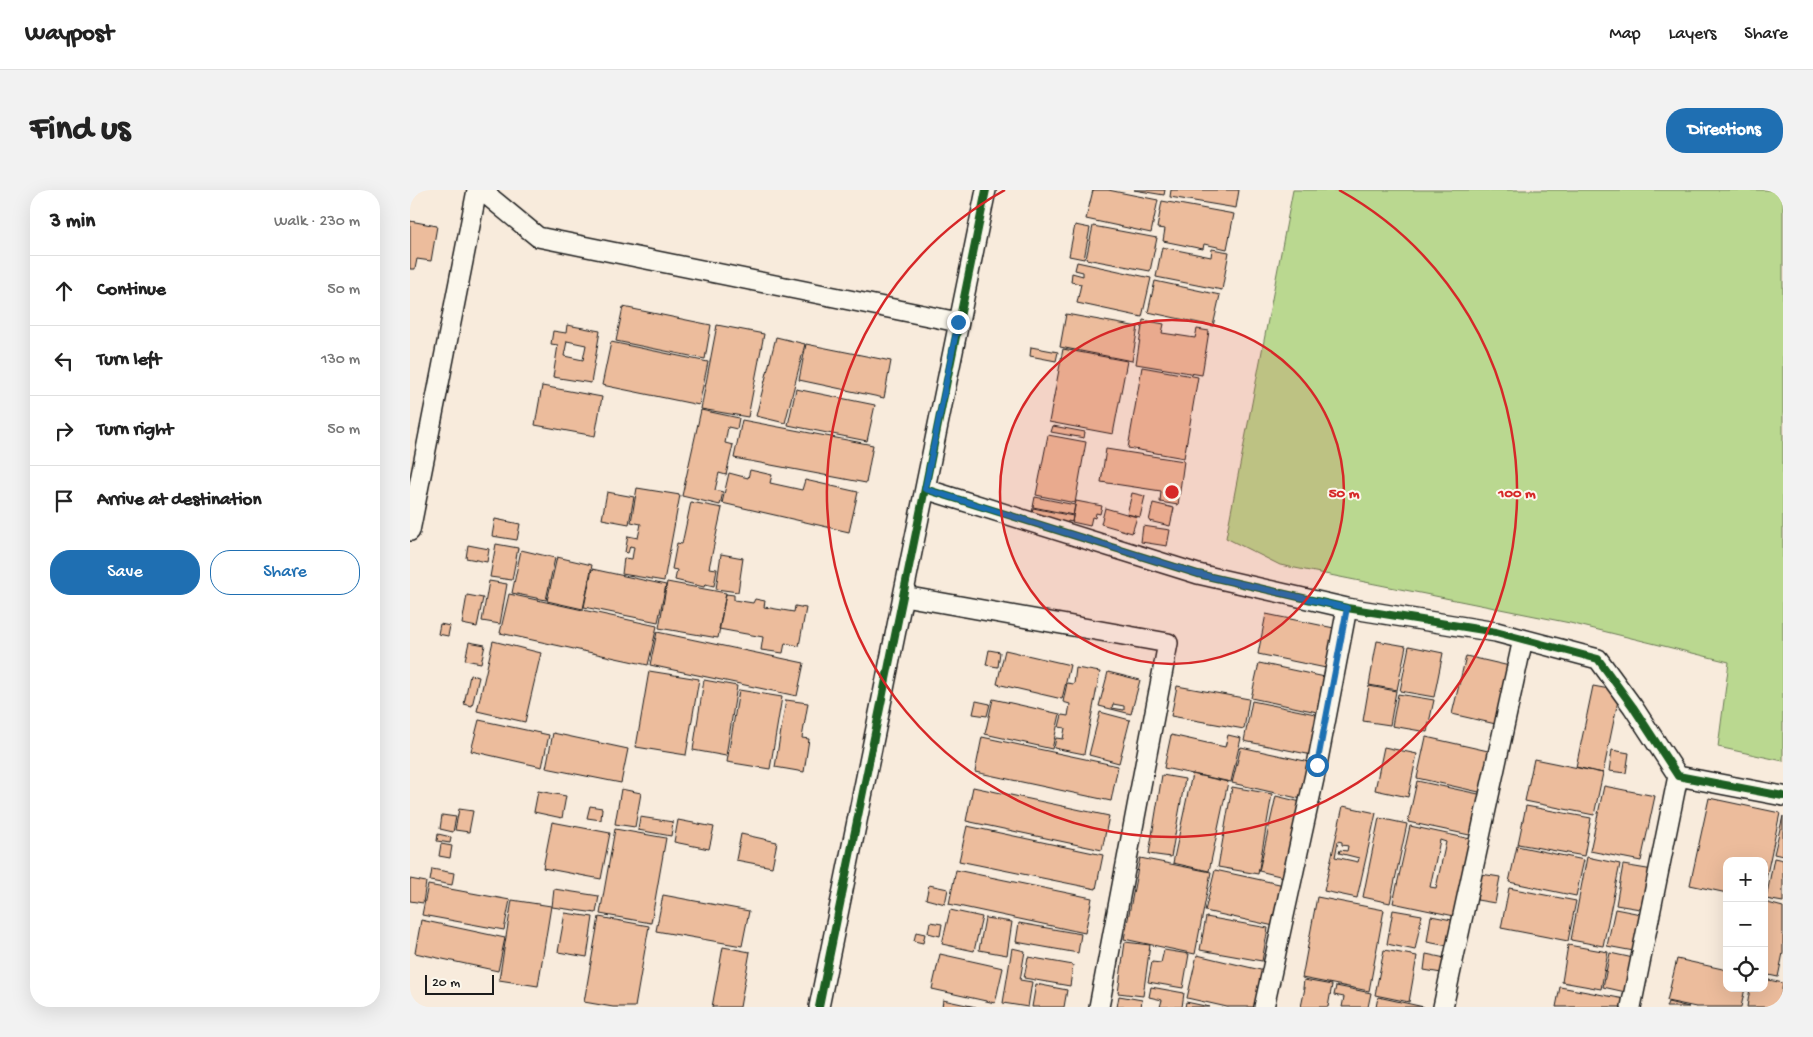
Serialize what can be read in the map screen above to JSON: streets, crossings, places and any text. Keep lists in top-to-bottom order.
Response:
{
  "scale_bar": "20 m",
  "page": {
    "header": "Waypost",
    "nav": ["Map", "Layers", "Share"],
    "buttons": [
      "Directions",
      ["Save", "Share"]
    ],
    "title": "Find us",
    "heading": ["3 min", "Walk · 230 m"],
    "list": [
      ["Continue", "50 m"],
      ["Turn left", "130 m"],
      ["Turn right", "50 m"],
      "Arrive at destination"
    ],
    "map_buttons": ["+", "−"],
    "scale": "20 m"
  },
  "rings": ["50 m", "100 m"]
}
